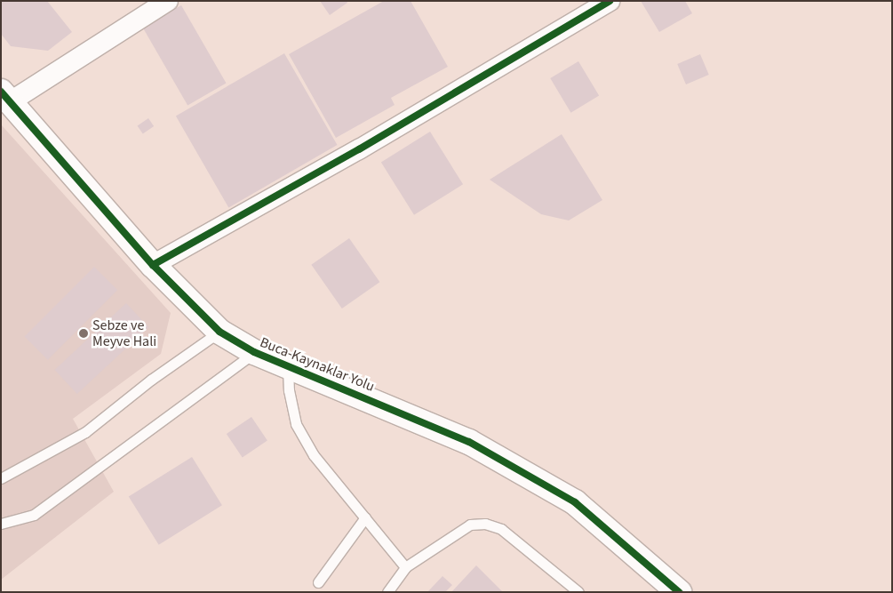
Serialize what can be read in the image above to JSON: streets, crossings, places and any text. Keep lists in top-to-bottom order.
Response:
{
  "streets": {
    "street": ["Buca-Kaynaklar Yolu"]
  },
  "places": ["Sebze ve Meyve Hali"]
}
